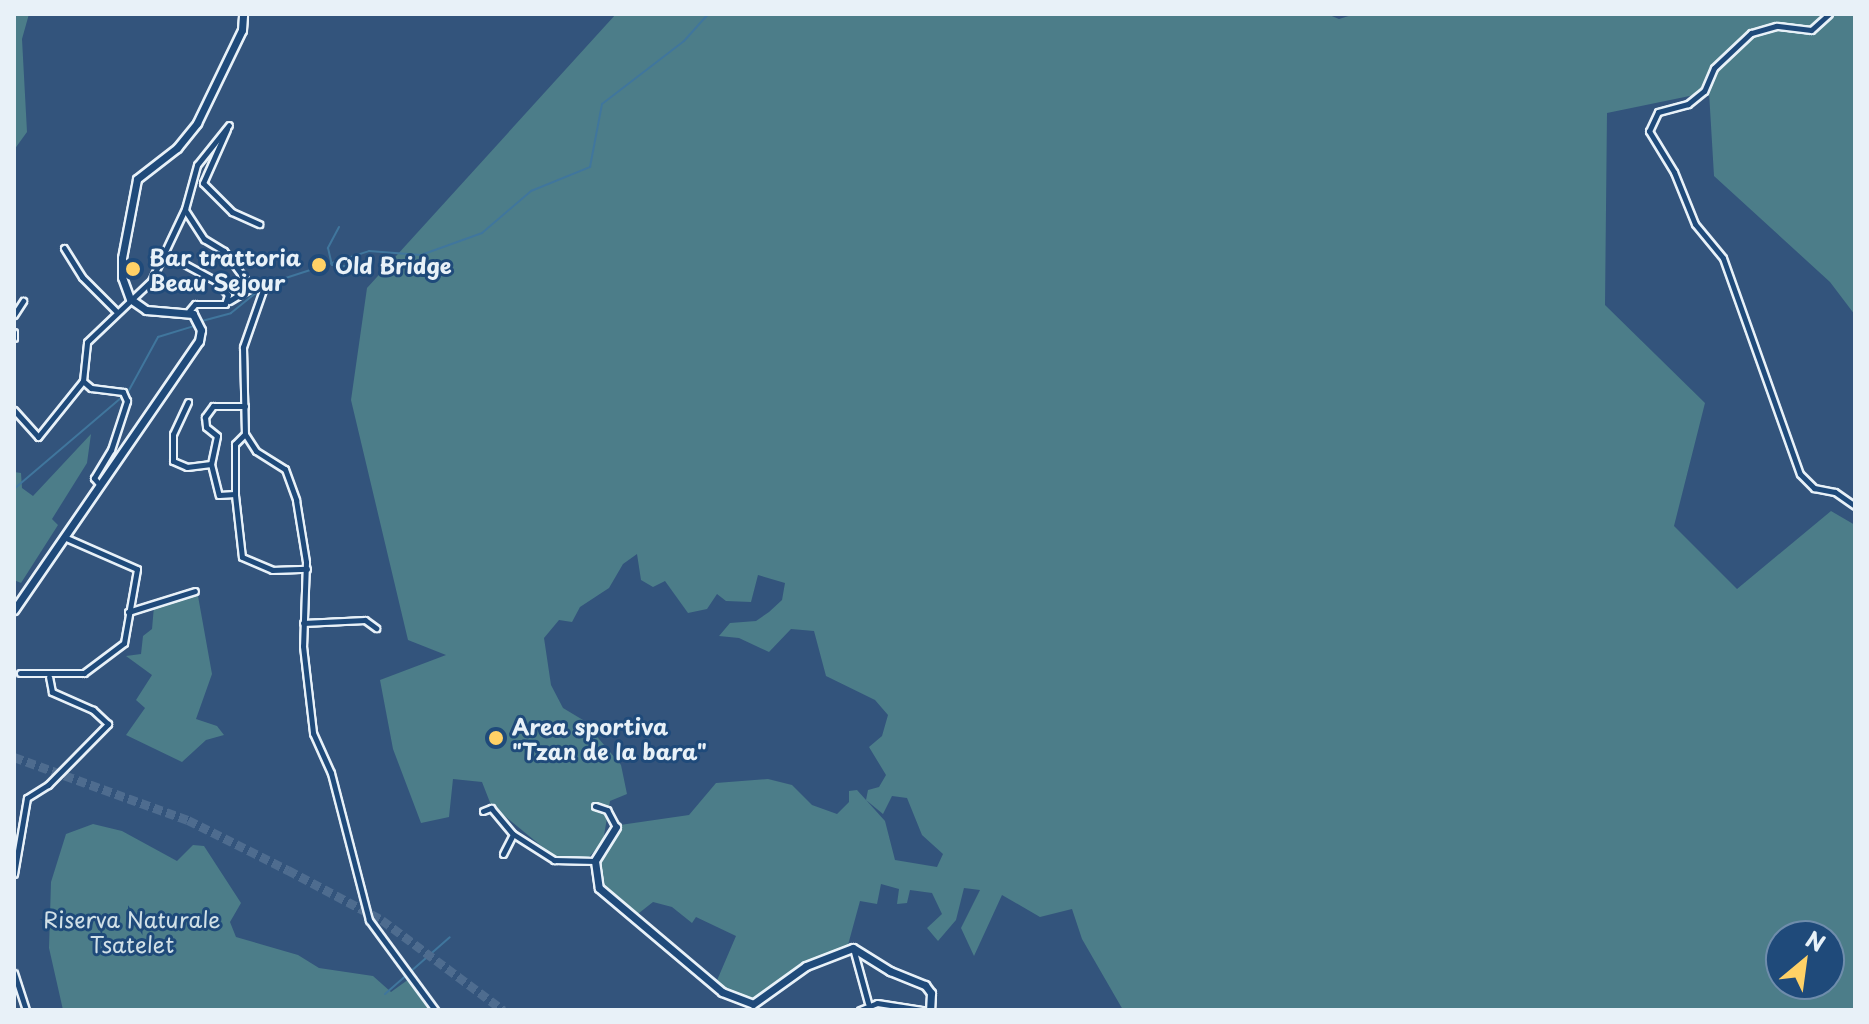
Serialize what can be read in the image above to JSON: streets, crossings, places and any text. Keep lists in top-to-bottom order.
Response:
{
  "parks": ["Riserva Naturale Tsatelet"],
  "places": ["Old Bridge", "Bar trattoria Beau Sejour", "Area sportiva \"Tzan de la bara\""],
  "north": "top right"
}
